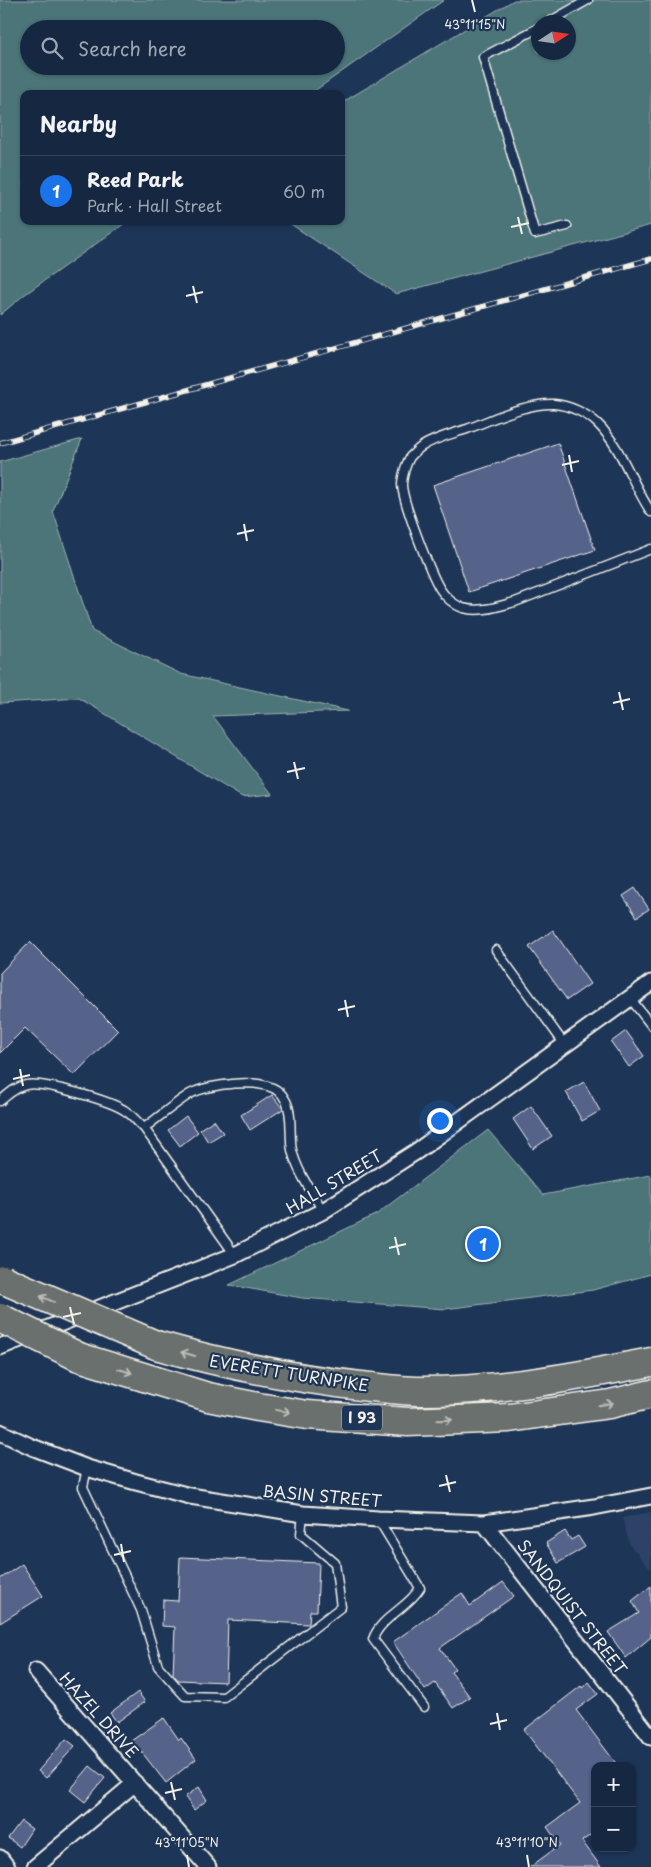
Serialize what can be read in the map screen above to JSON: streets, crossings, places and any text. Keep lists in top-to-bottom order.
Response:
{
  "streets": {
    "highway": ["EVERETT TURNPIKE", "I 93"],
    "street": [
      "HALL STREET",
      "BASIN STREET",
      "SANDQUIST STREET",
      "HAZEL DRIVE"
    ]
  },
  "crossings": [
    ["BASIN STREET", "SANDQUIST STREET"]
  ],
  "north": "right",
  "page": {
    "search": "Search here",
    "heading": "Nearby",
    "list": [
      {
        "mark": "1",
        "name": "Reed Park",
        "note": "Park · Hall Street",
        "value": "60 m"
      }
    ],
    "pins": "1",
    "map_buttons": ["+", "−"]
  },
  "coordinates": ["43°11'15\"N", "43°11'05\"N", "43°11'10\"N"]
}
